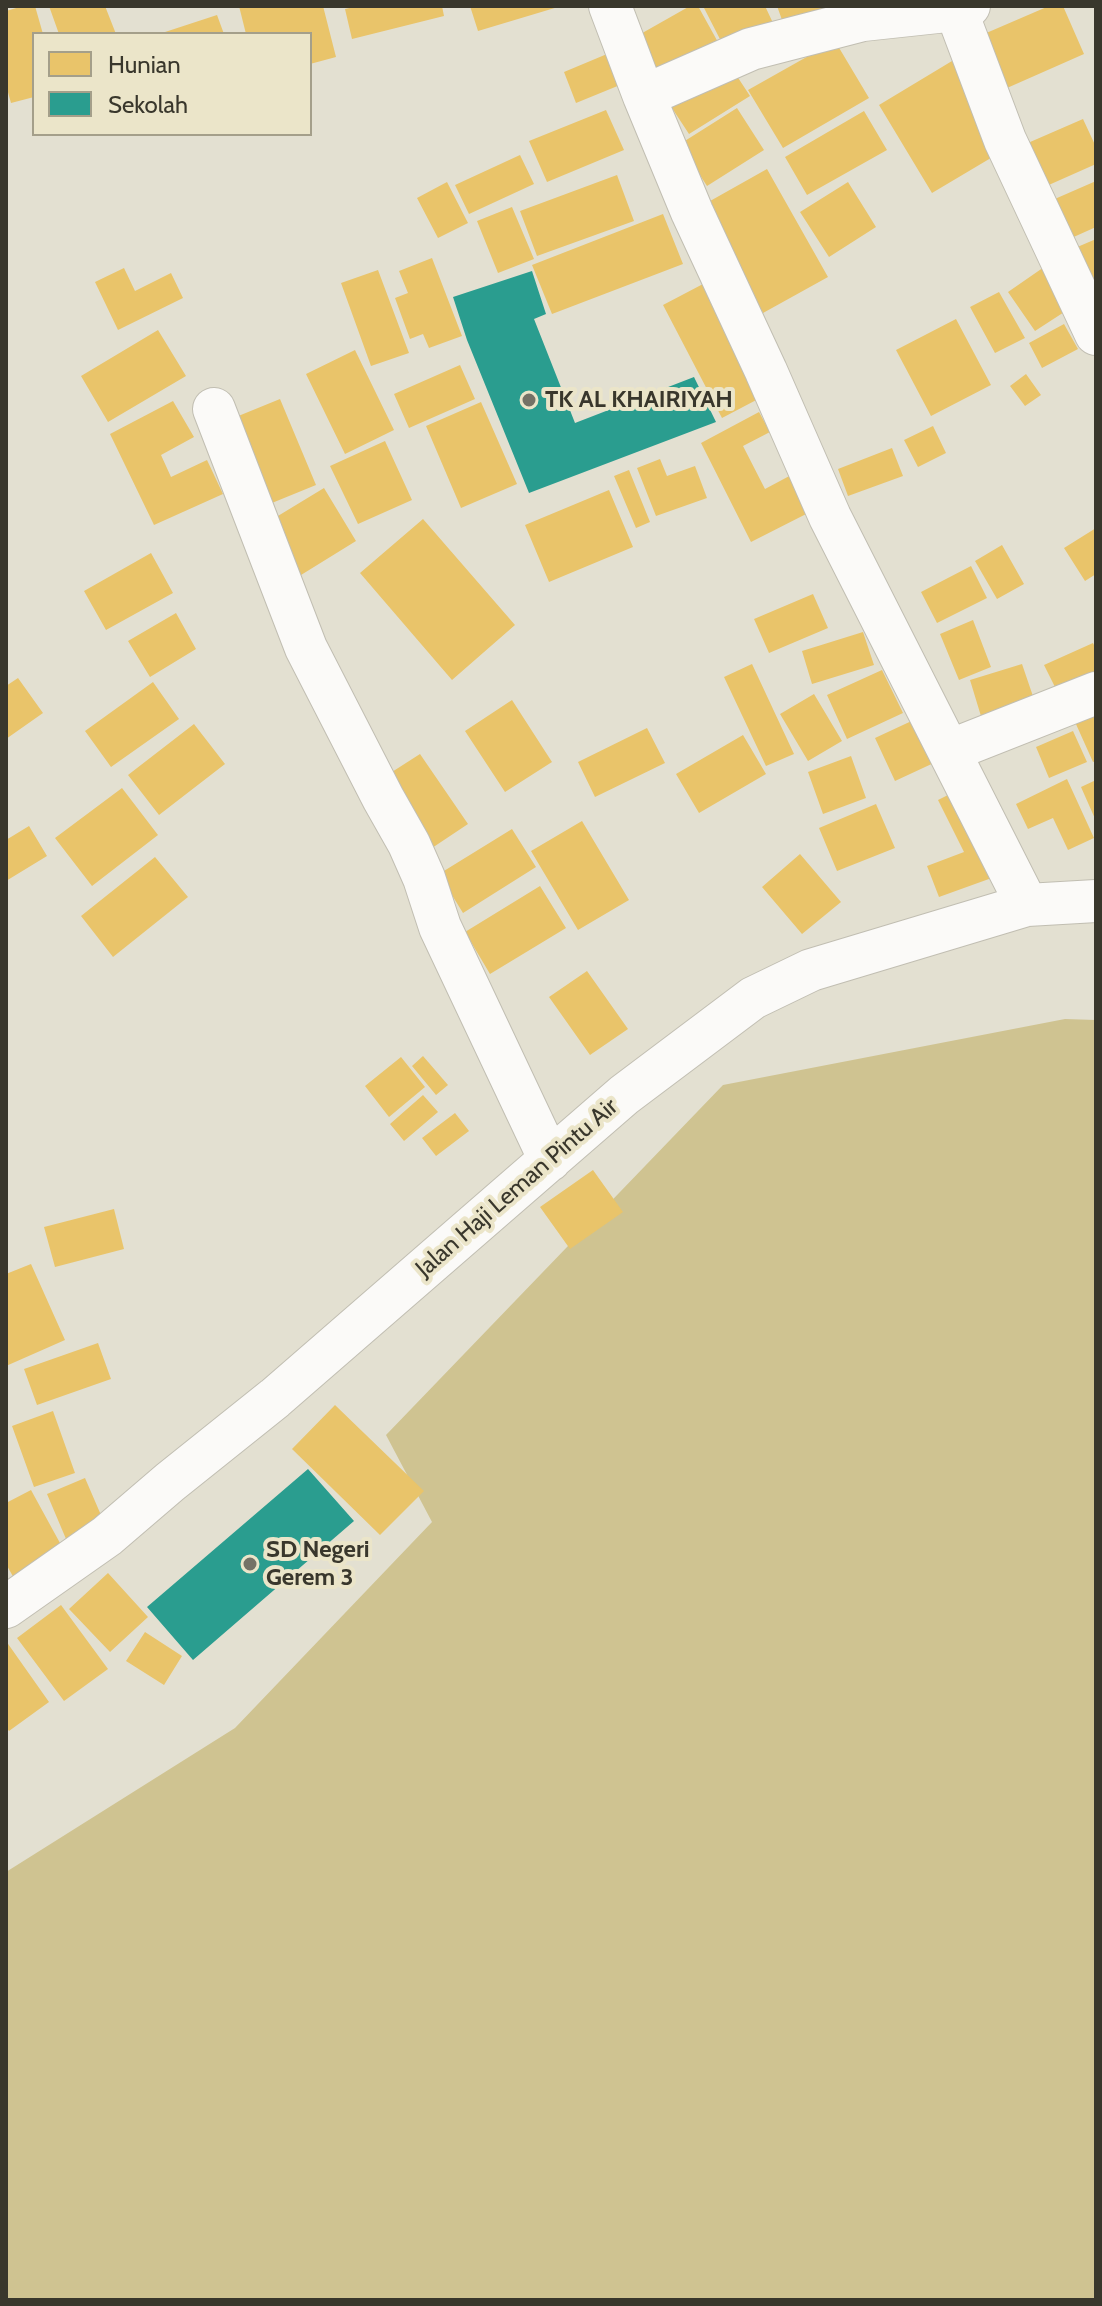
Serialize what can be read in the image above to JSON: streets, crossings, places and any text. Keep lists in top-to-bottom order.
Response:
{
  "streets": {
    "street": ["Jalan Haji Leman Pintu Air"]
  },
  "places": ["TK AL KHAIRIYAH", "SD Negeri Gerem 3"],
  "legend": ["Hunian", "Sekolah"]
}
